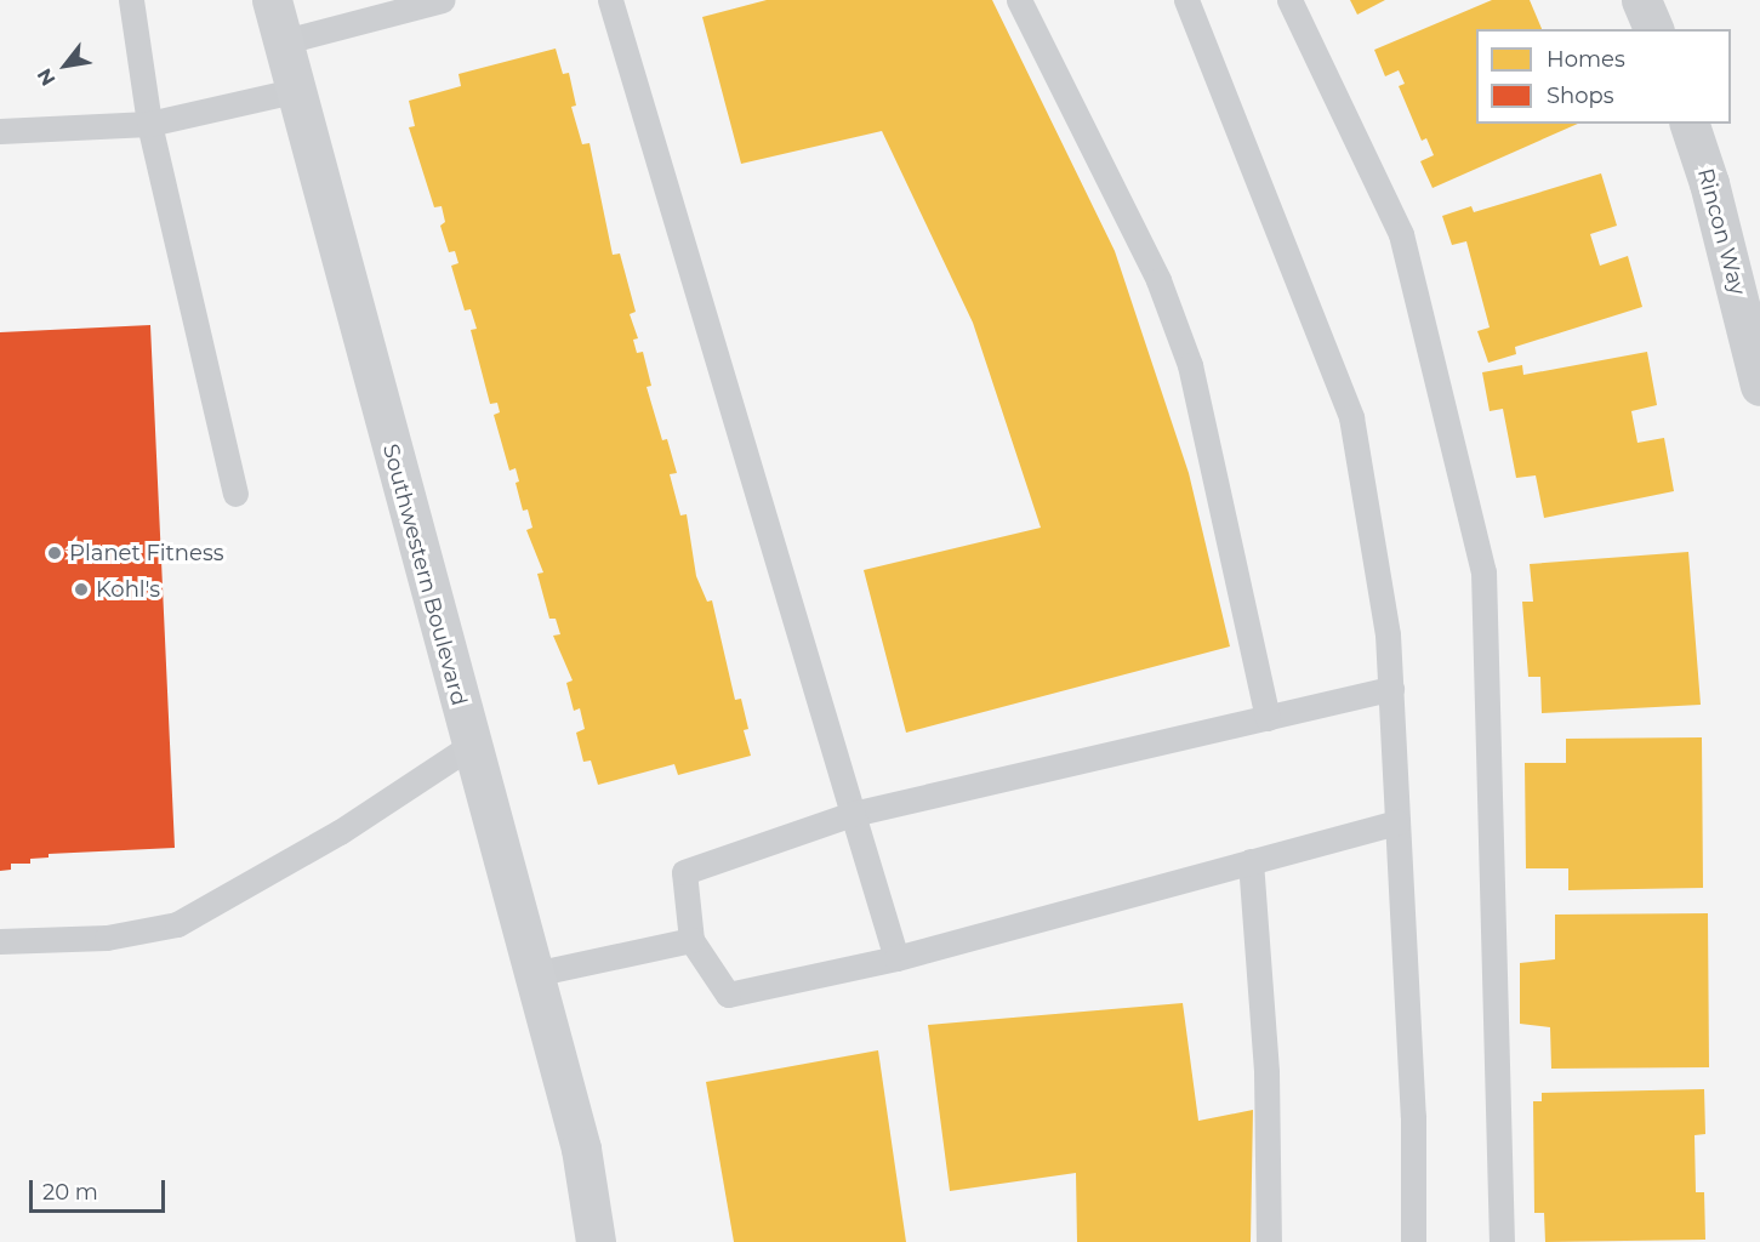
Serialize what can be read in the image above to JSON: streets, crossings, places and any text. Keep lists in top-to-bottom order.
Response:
{
  "streets": {
    "street": ["Rincon Way", "Southwestern Boulevard"]
  },
  "places": ["Planet Fitness", "Kohl's"],
  "legend": ["Homes", "Shops"],
  "scale_bar": "20 m",
  "north": "bottom left"
}
